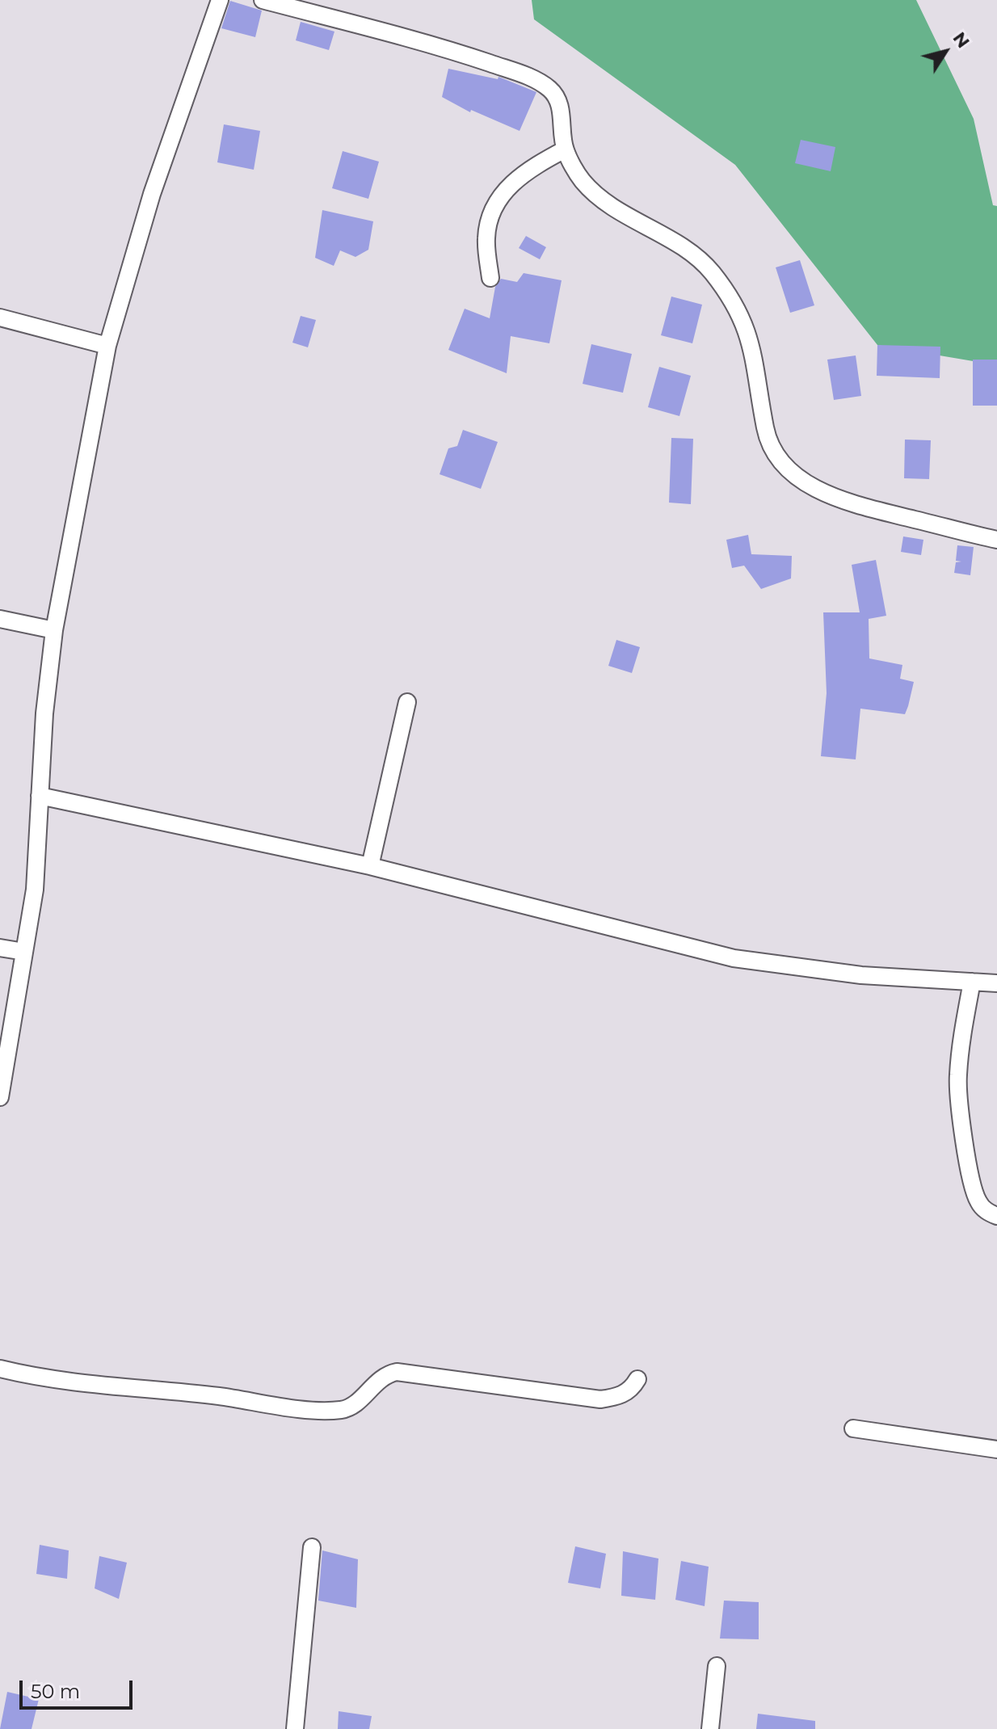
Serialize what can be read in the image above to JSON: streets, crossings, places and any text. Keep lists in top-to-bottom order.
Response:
{
  "scale_bar": "50 m",
  "north": "top right"
}
